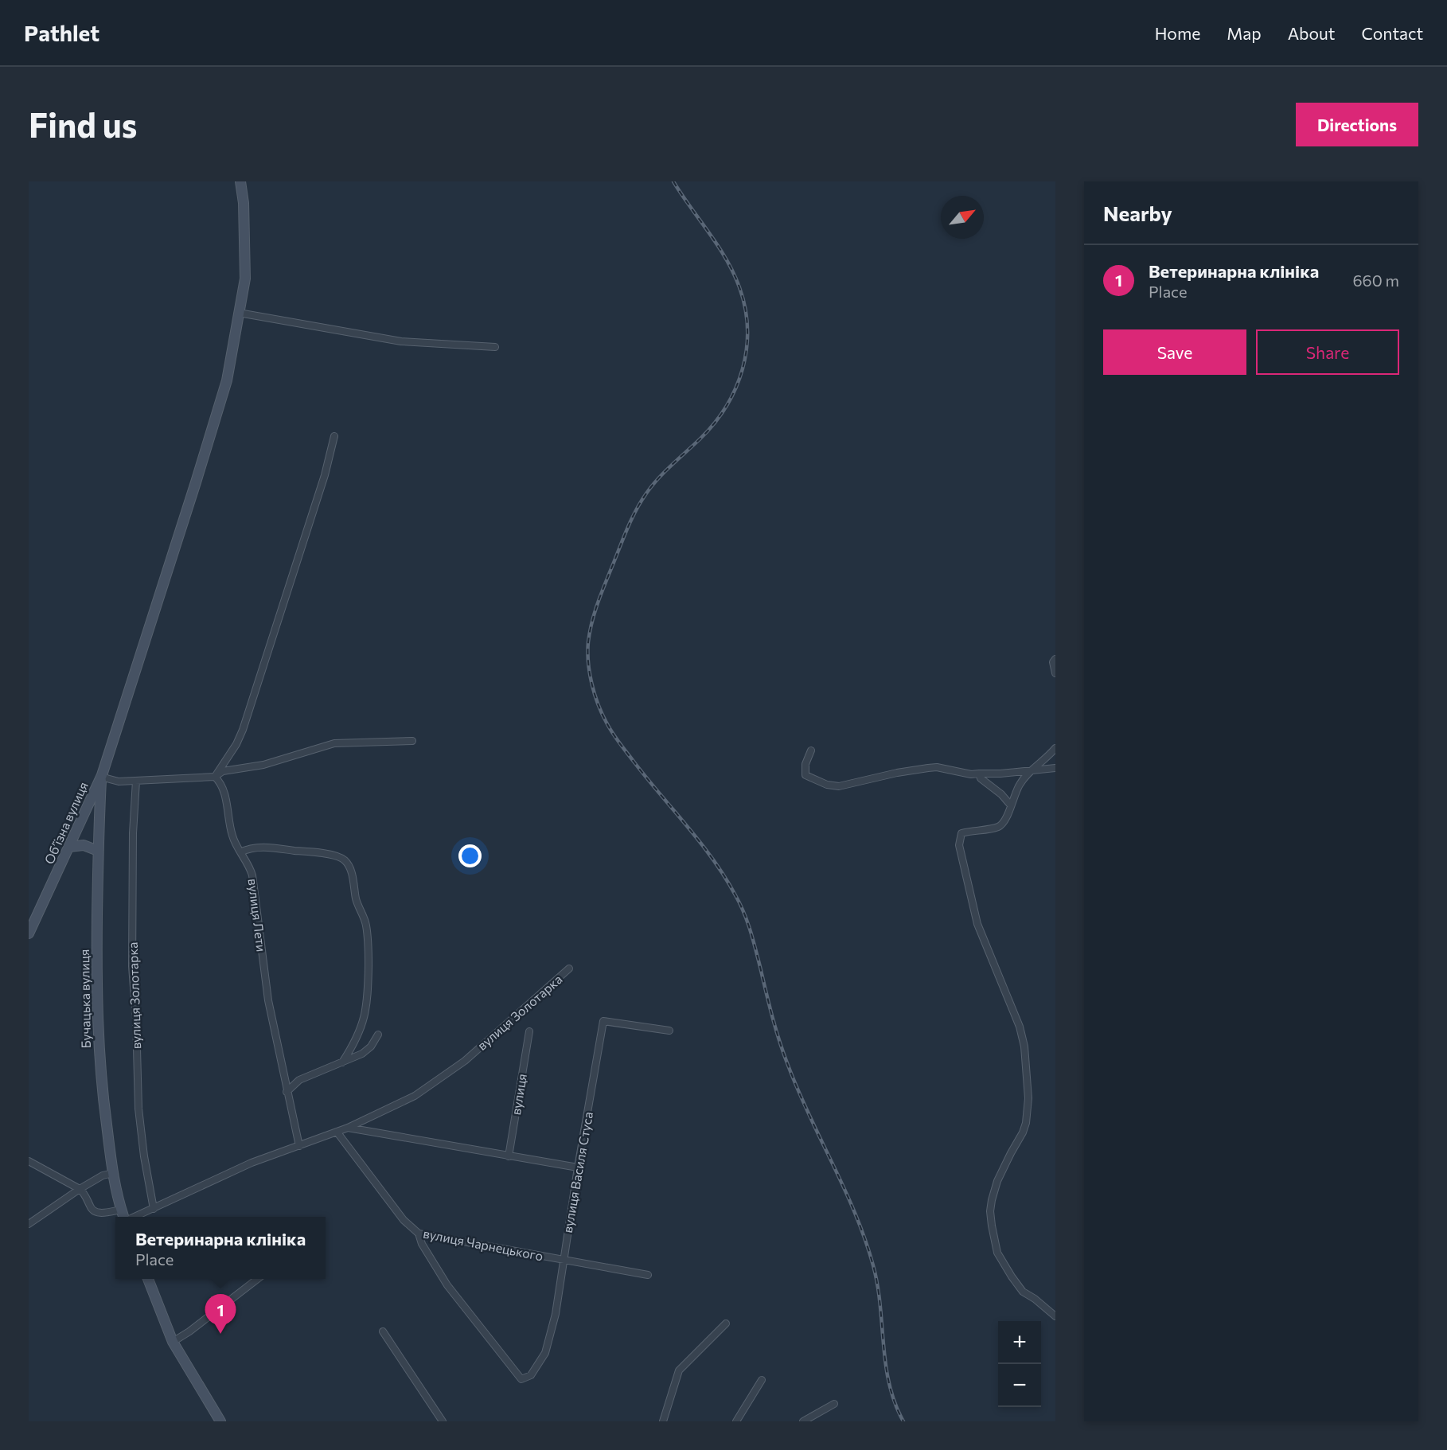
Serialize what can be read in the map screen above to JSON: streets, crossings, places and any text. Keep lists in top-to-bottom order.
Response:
{
  "streets": {
    "main road": ["Обʼїзна вулиця", "Бучацька вулиця"],
    "street": [
      "вулиця Лети",
      "вулиця Золотарка",
      "вулиця",
      "вулиця Василя Стуса",
      "вулиця Чарнецького"
    ]
  },
  "crossings": [
    ["Обʼїзна вулиця", "Бучацька вулиця"],
    ["вулиця Лети", "вулиця Золотарка"],
    ["вулиця Золотарка", "вулиця"],
    ["вулиця Золотарка", "вулиця Василя Стуса"],
    ["вулиця Золотарка", "вулиця Чарнецького"],
    ["вулиця Василя Стуса", "вулиця Чарнецького"]
  ],
  "north": "top right",
  "page": {
    "header": "Pathlet",
    "nav": [
      "Home",
      "Map",
      "About",
      "Contact"
    ],
    "buttons": [
      "Directions",
      ["Save", "Share"]
    ],
    "title": "Find us",
    "heading": "Nearby",
    "list": [
      {
        "mark": "1",
        "name": "Ветеринарна клініка",
        "note": "Place",
        "value": "660 m"
      }
    ],
    "popup": ["Ветеринарна клініка", "Place"],
    "pins": "1",
    "map_buttons": ["+", "−"]
  }
}
